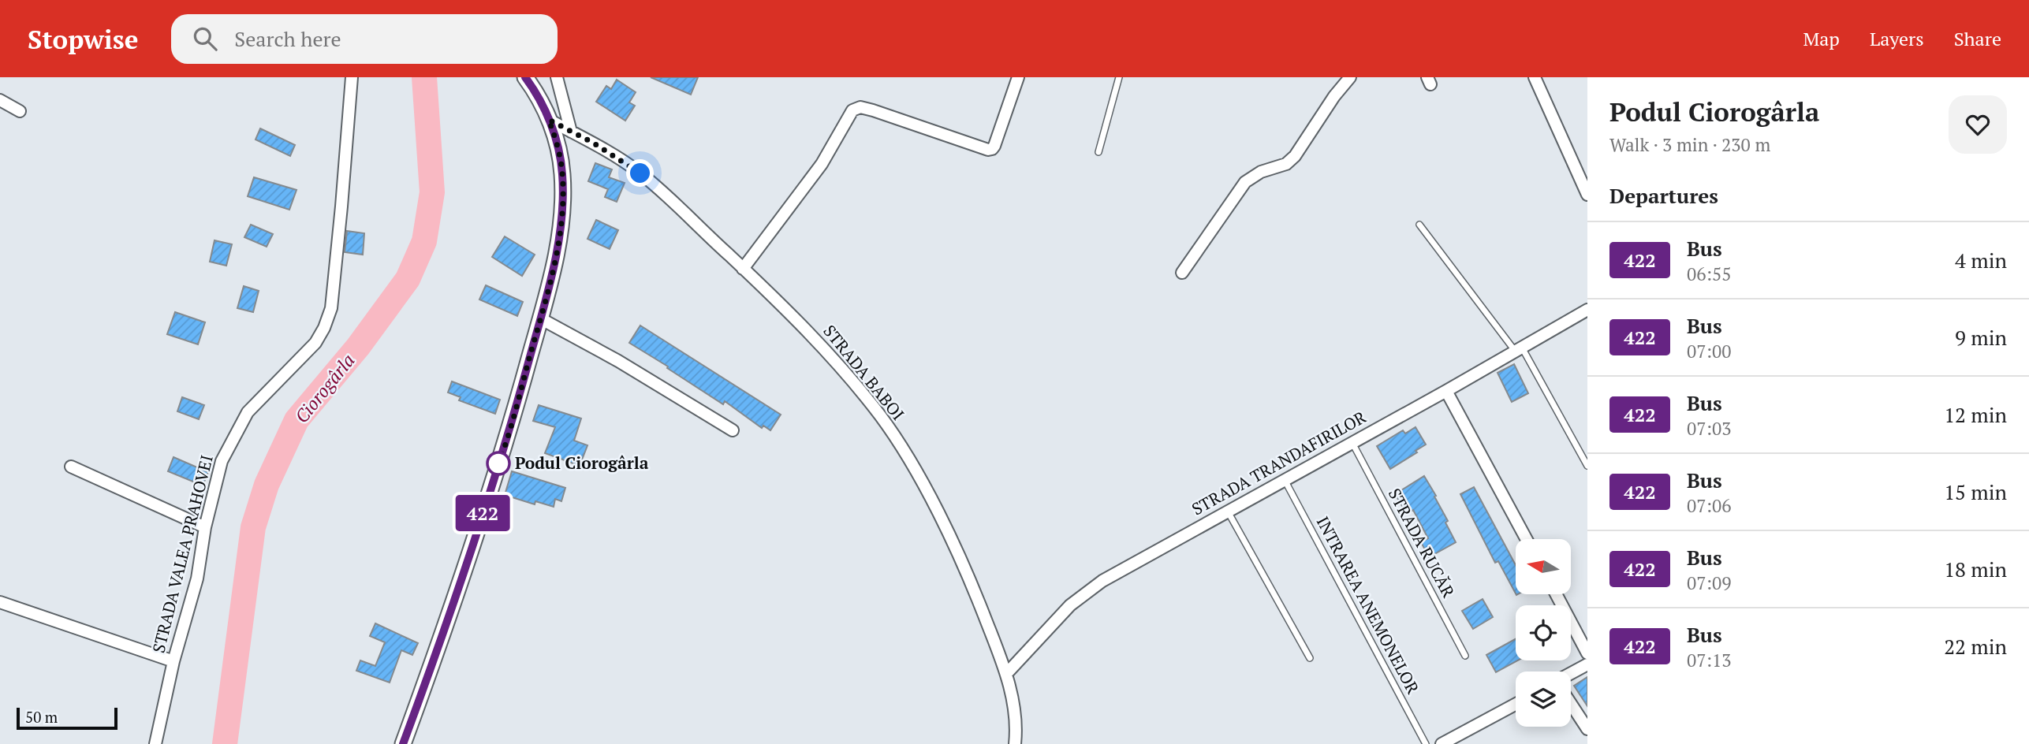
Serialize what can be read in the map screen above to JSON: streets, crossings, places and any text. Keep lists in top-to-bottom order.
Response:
{
  "streets": {
    "street": ["STRADA BABOI", "STRADA TRANDAFIRILOR", "STRADA VALEA PRAHOVEI"],
    "lane": ["STRADA RUCĂR", "INTRAREA ANEMONELOR"]
  },
  "crossings": [
    ["STRADA BABOI", "STRADA TRANDAFIRILOR"],
    ["STRADA TRANDAFIRILOR", "STRADA RUCĂR"],
    ["STRADA TRANDAFIRILOR", "INTRAREA ANEMONELOR"]
  ],
  "water": ["Ciorogârla"],
  "places": ["Podul Ciorogârla"],
  "lines": ["bus line 422"],
  "scale_bar": "50 m",
  "north": "left",
  "page": {
    "header": "Stopwise",
    "search": "Search here",
    "nav": ["Map", "Layers", "Share"],
    "on_map": "422",
    "heading": [
      ["Podul Ciorogârla", "Walk · 3 min · 230 m"],
      "Departures"
    ],
    "list": [
      {
        "mark": "422",
        "name": "Bus",
        "note": "06:55",
        "value": "4 min"
      },
      {
        "mark": "422",
        "name": "Bus",
        "note": "07:00",
        "value": "9 min"
      },
      {
        "mark": "422",
        "name": "Bus",
        "note": "07:03",
        "value": "12 min"
      },
      {
        "mark": "422",
        "name": "Bus",
        "note": "07:06",
        "value": "15 min"
      },
      {
        "mark": "422",
        "name": "Bus",
        "note": "07:09",
        "value": "18 min"
      },
      {
        "mark": "422",
        "name": "Bus",
        "note": "07:13",
        "value": "22 min"
      }
    ],
    "scale": "50 m"
  }
}
